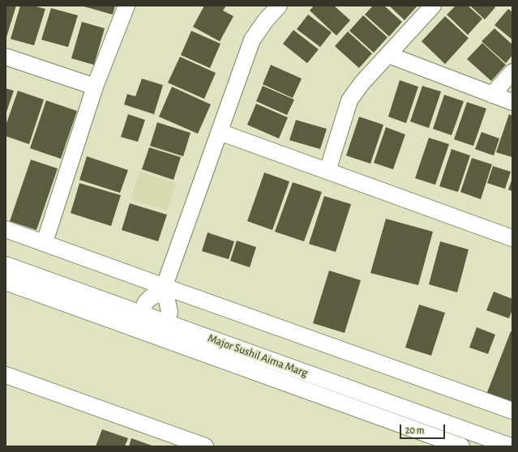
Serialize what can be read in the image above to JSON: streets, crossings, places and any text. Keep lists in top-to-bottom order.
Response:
{
  "streets": {
    "street": ["Major Sushil Aima Marg"]
  },
  "scale_bar": "20 m"
}
